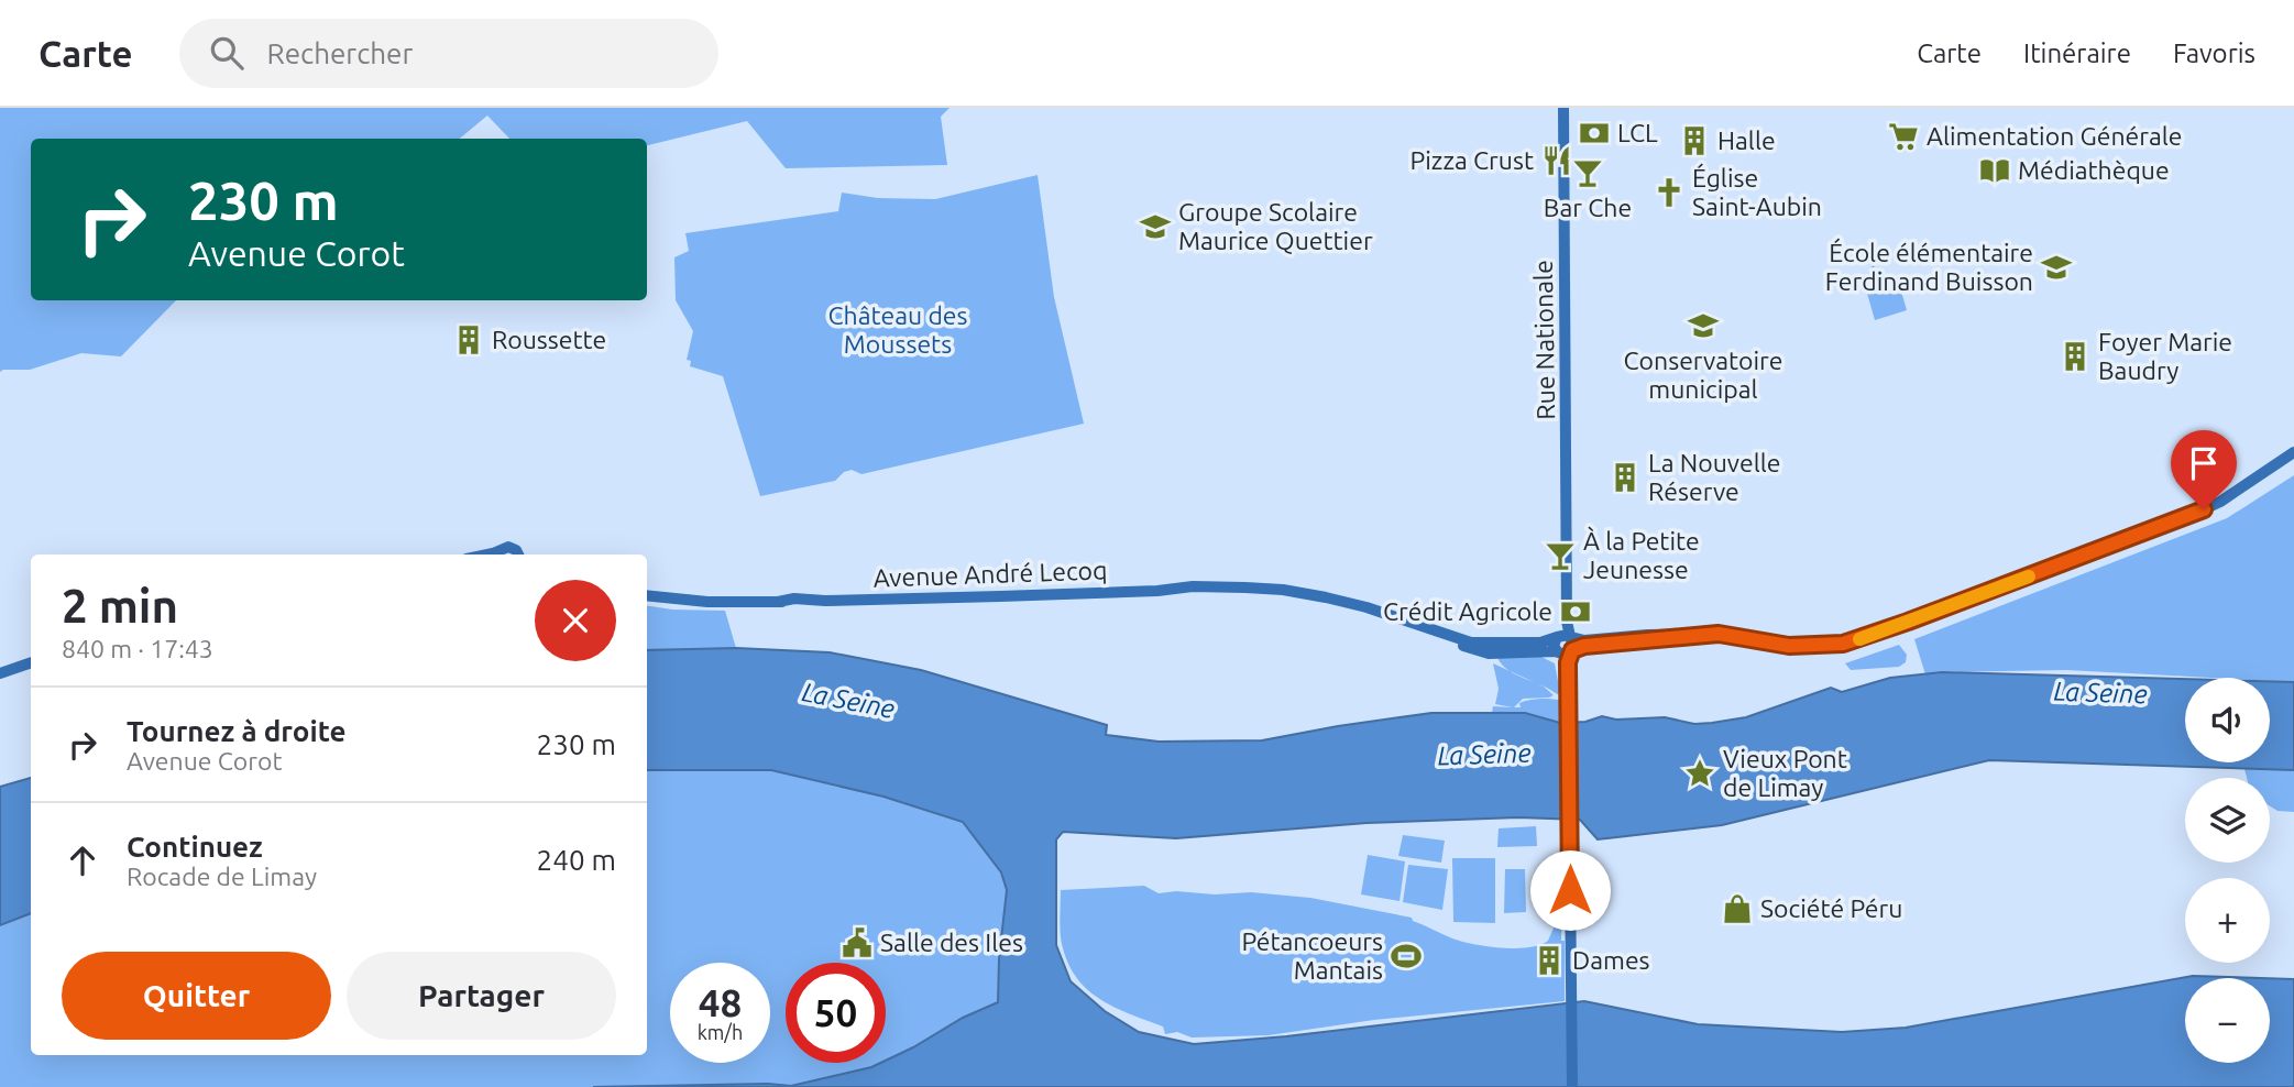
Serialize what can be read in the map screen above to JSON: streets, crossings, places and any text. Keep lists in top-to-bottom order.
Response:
{
  "streets": {
    "main road": ["Rue Nationale", "Avenue André Lecoq"]
  },
  "crossings": [
    ["Rue Nationale", "Avenue André Lecoq"]
  ],
  "water": ["La Seine"],
  "parks": ["Château des Moussets"],
  "places": {
    "bank": ["LCL", "Crédit Agricole"],
    "supermarket": ["Alimentation Générale"],
    "building": [
      "Halle",
      "Roussette",
      "Foyer Marie Baudry",
      "La Nouvelle Réserve",
      "Dames"
    ],
    "restaurant": ["Pizza Crust"],
    "library": ["Médiathèque"],
    "bar": ["Bar Che", "À la Petite Jeunesse"],
    "church": ["Église Saint-Aubin"],
    "school or university": ["Groupe Scolaire Maurice Quettier", "École élémentaire Ferdinand Buisson", "Conservatoire municipal"],
    "place": ["Vieux Pont de Limay"],
    "shop": ["Société Péru"],
    "public building": ["Salle des Iles"],
    "sports": ["Pétancoeurs Mantais"]
  },
  "page": {
    "header": "Carte",
    "search": "Rechercher",
    "nav": ["Carte", "Itinéraire", "Favoris"],
    "turn": ["230 m", "Avenue Corot"],
    "heading": ["2 min", "840 m · 17:43"],
    "map_buttons": ["+", "−"],
    "list": [
      {
        "name": "Tournez à droite",
        "note": "Avenue Corot",
        "value": "230 m"
      },
      {
        "name": "Continuez",
        "note": "Rocade de Limay",
        "value": "240 m"
      }
    ],
    "buttons": ["Quitter", "Partager"],
    "speed": "48 km/h",
    "limit": "50"
  }
}
